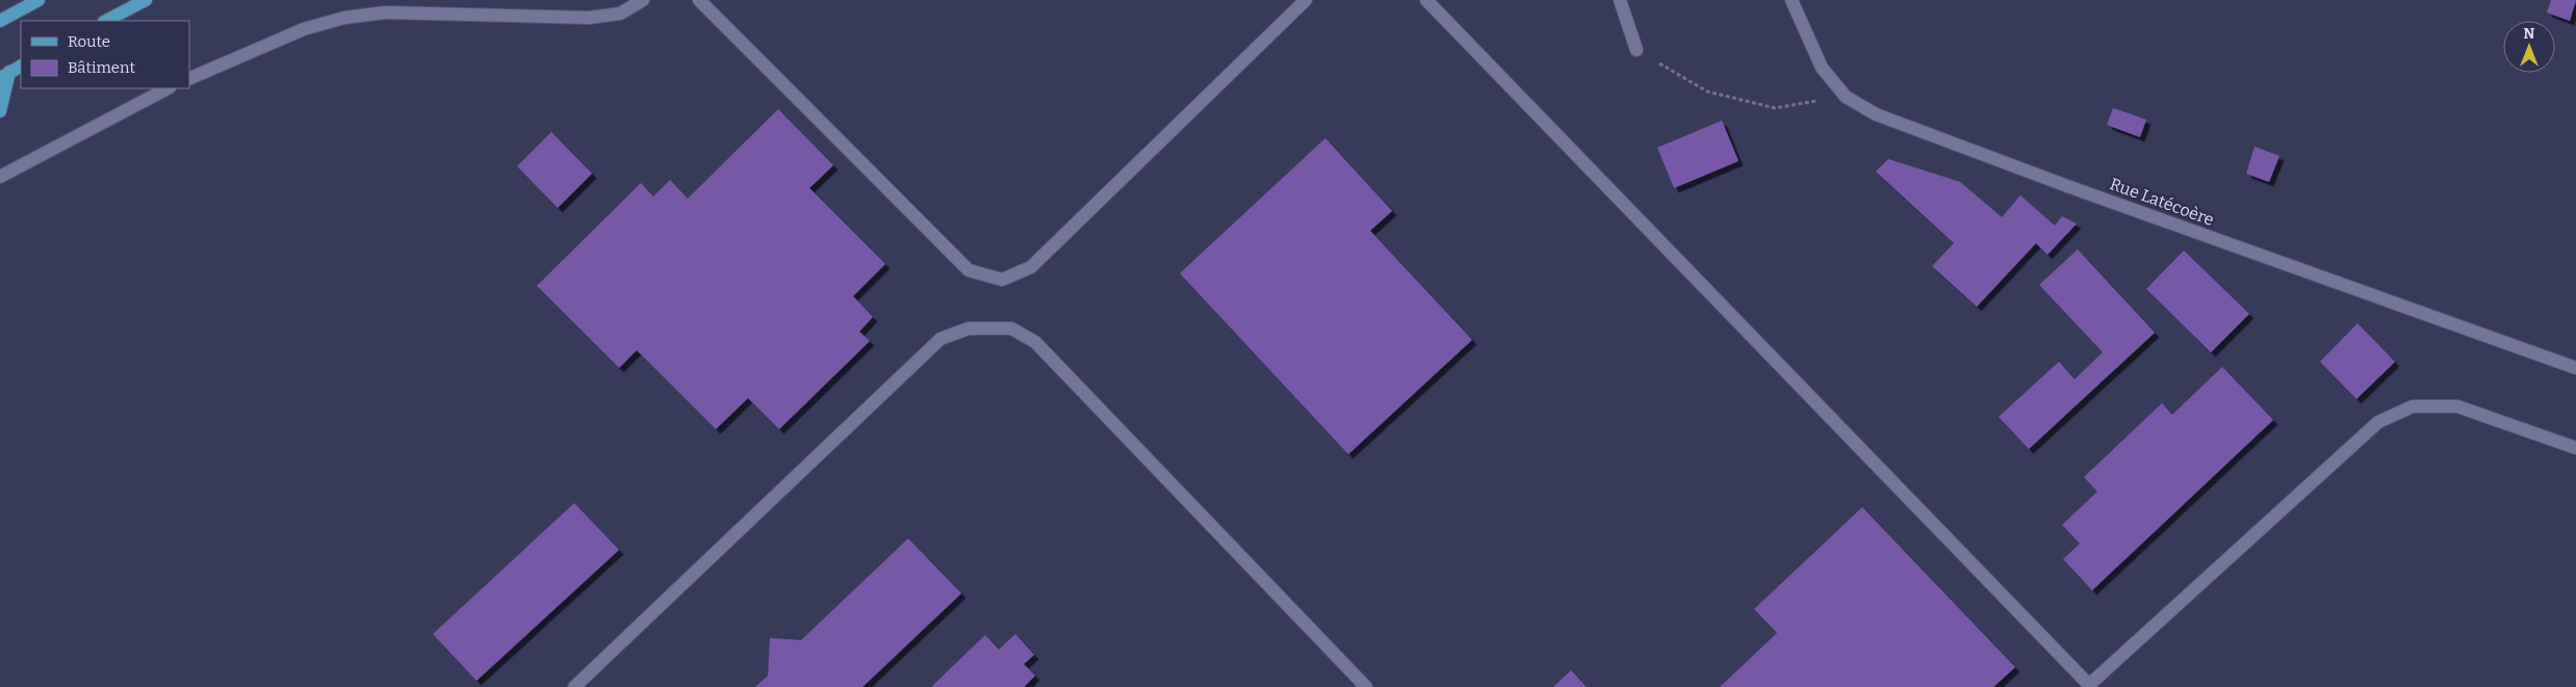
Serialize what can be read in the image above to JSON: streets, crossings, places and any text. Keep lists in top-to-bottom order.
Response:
{
  "streets": {
    "street": ["Rue Latécoère"]
  },
  "legend": ["Route", "Bâtiment"],
  "north": "top"
}
